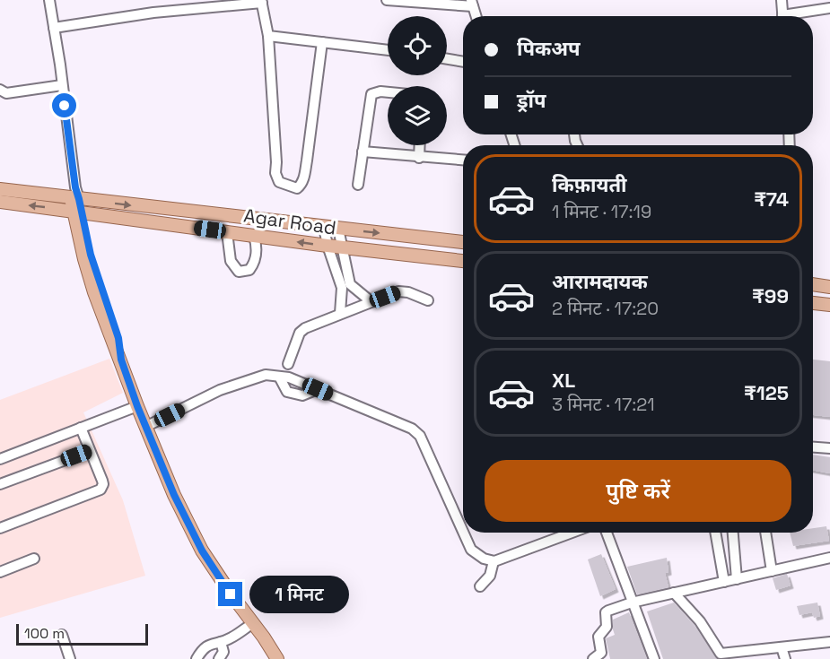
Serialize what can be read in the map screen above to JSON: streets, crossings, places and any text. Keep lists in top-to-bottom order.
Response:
{
  "streets": {
    "main road": ["Agar Road"]
  },
  "scale_bar": "100 m",
  "page": {
    "banner": ["पिकअप", "ड्रॉप"],
    "list": [
      {
        "name": "किफ़ायती",
        "note": "1 मिनट · 17:19",
        "value": "₹74"
      },
      {
        "name": "आरामदायक",
        "note": "2 मिनट · 17:20",
        "value": "₹99"
      },
      {
        "name": "XL",
        "note": "3 मिनट · 17:21",
        "value": "₹125"
      }
    ],
    "buttons": "पुष्टि करें",
    "bubble": "1 मिनट",
    "scale": "100 m"
  }
}
